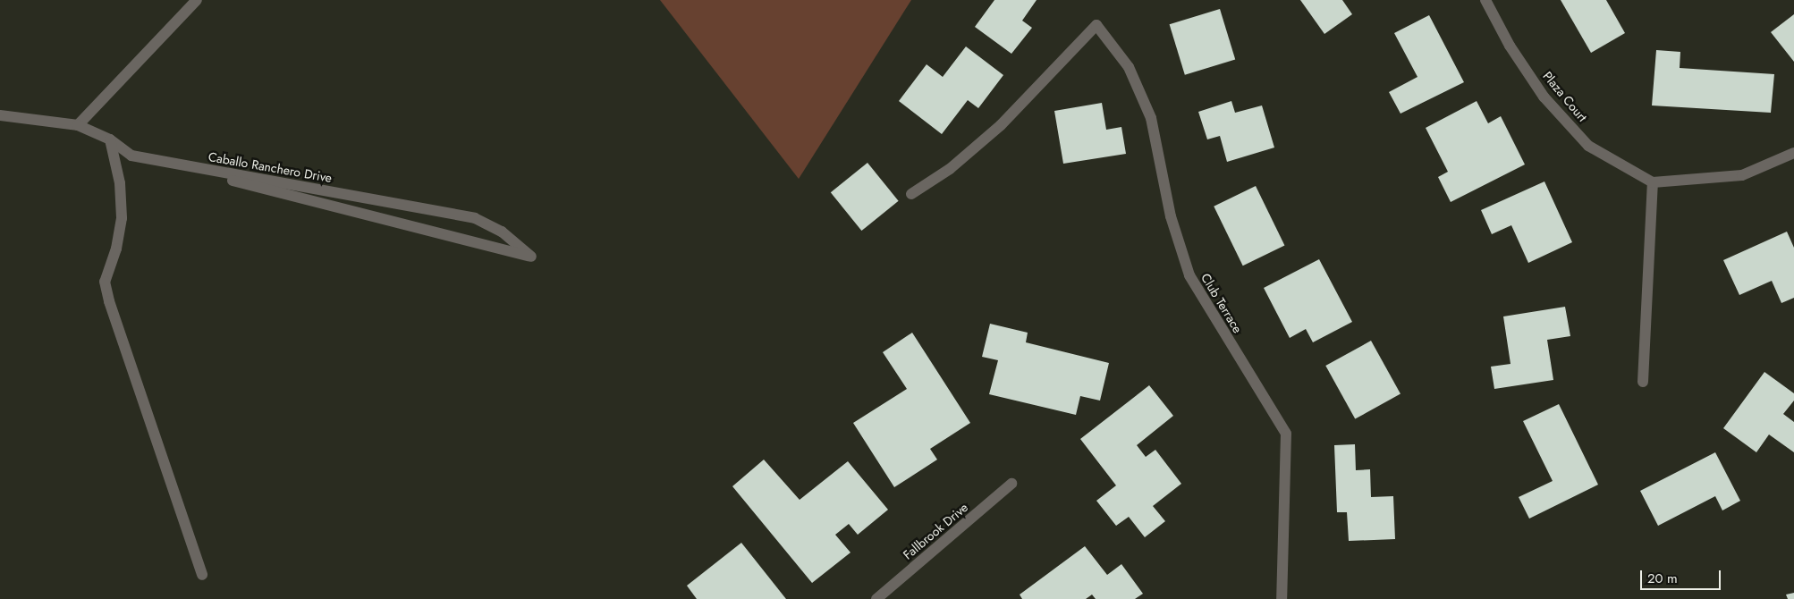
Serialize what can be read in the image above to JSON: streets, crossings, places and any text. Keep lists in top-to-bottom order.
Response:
{
  "streets": {
    "street": [
      "Plaza Court",
      "Caballo Ranchero Drive",
      "Club Terrace",
      "Fallbrook Drive"
    ]
  },
  "scale_bar": "20 m"
}
